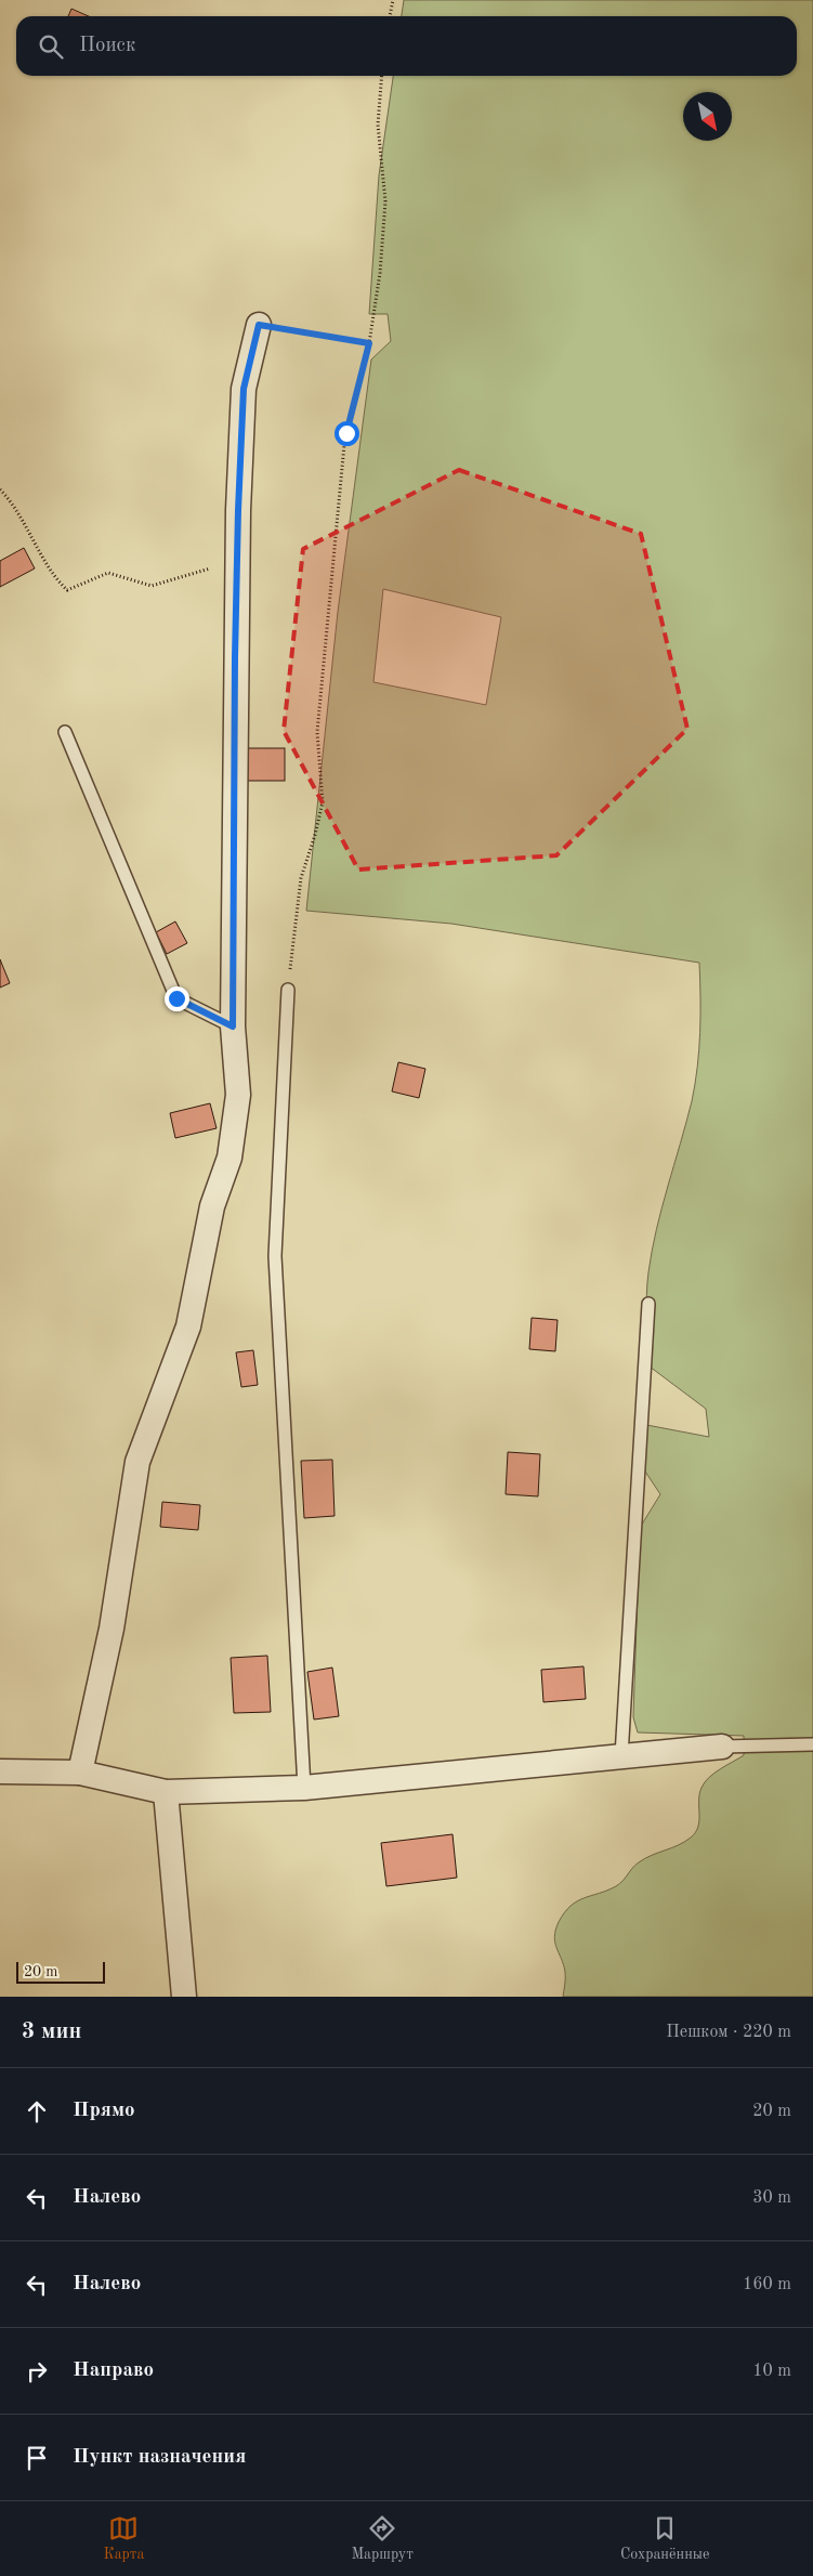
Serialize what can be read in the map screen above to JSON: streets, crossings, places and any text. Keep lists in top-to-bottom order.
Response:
{
  "scale_bar": "20 m",
  "north": "bottom right",
  "page": {
    "search": "Поиск",
    "scale": "20 m",
    "heading": ["3 мин", "Пешком · 220 m"],
    "list": [
      ["Прямо", "20 m"],
      ["Налево", "30 m"],
      ["Налево", "160 m"],
      ["Направо", "10 m"],
      "Пункт назначения"
    ],
    "nav": ["Карта", "Маршрут", "Сохранённые"]
  }
}
